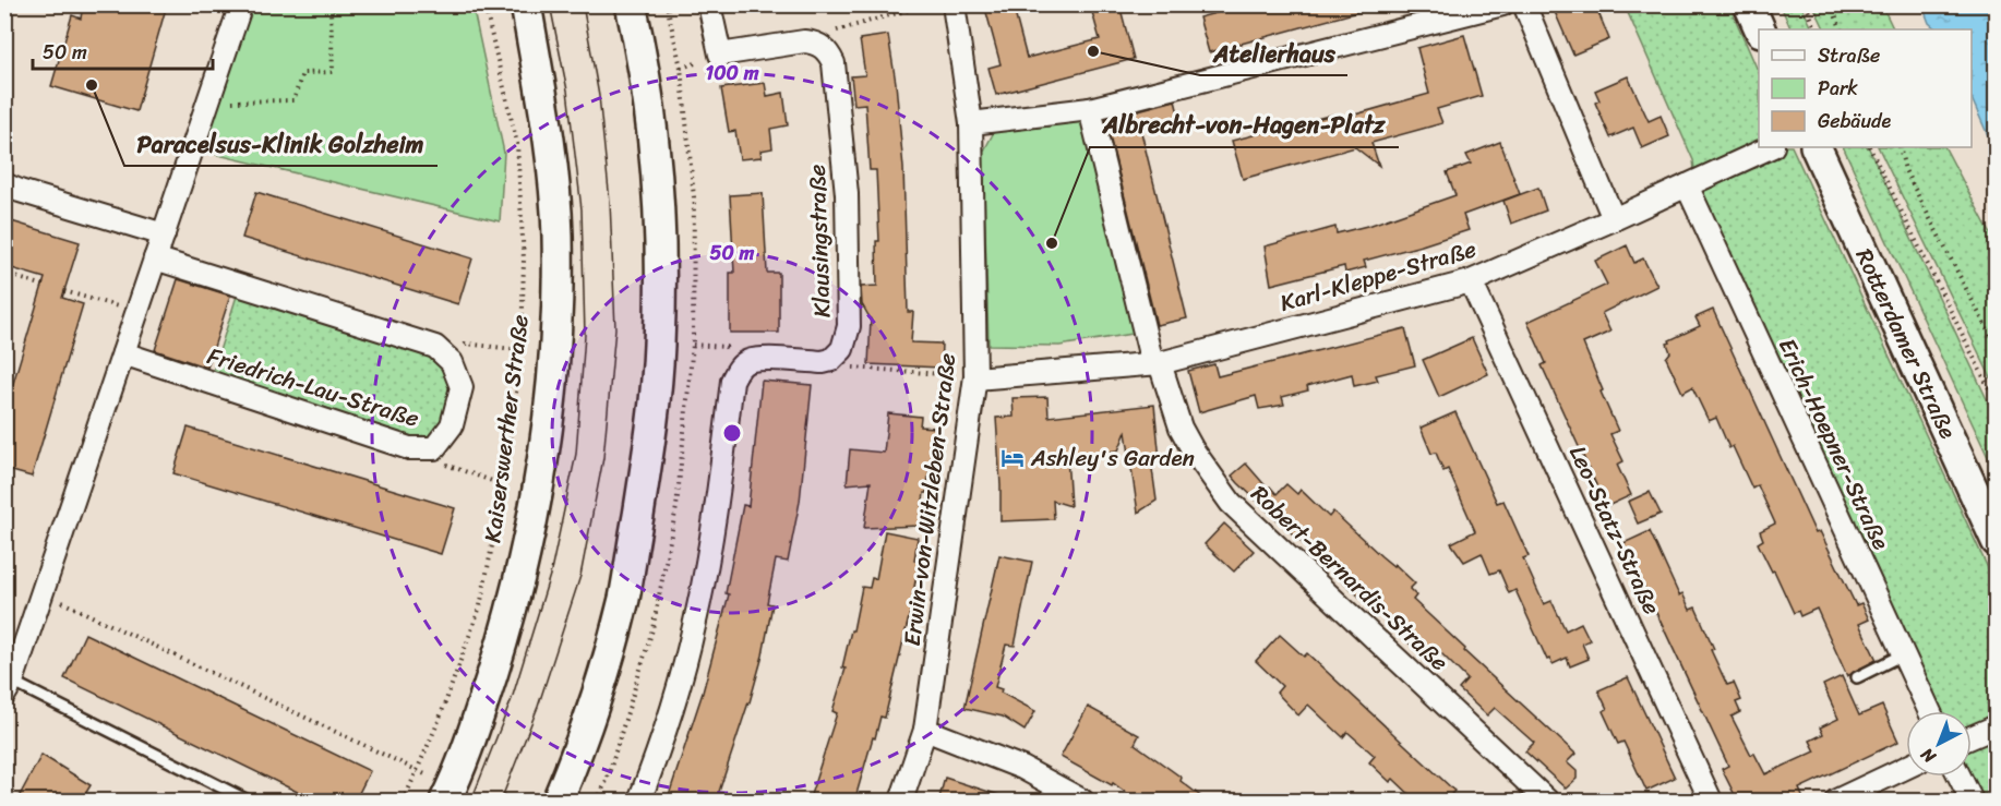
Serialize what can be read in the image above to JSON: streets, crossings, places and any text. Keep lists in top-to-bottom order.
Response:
{
  "streets": {
    "street": [
      "Klausingstraße",
      "Karl-Kleppe-Straße",
      "Rotterdamer Straße",
      "Friedrich-Lau-Straße",
      "Kaiserswerther Straße",
      "Erich-Hoepner-Straße",
      "Erwin-von-Witzleben-Straße",
      "Leo-Statz-Straße",
      "Robert-Bernardis-Straße"
    ]
  },
  "crossings": [
    ["Karl-Kleppe-Straße", "Erich-Hoepner-Straße"],
    ["Karl-Kleppe-Straße", "Erwin-von-Witzleben-Straße"],
    ["Karl-Kleppe-Straße", "Leo-Statz-Straße"],
    ["Karl-Kleppe-Straße", "Robert-Bernardis-Straße"]
  ],
  "places": {
    "other": ["Atelierhaus", "Paracelsus-Klinik Golzheim", "Albrecht-von-Hagen-Platz"],
    "hotel": ["Ashley's Garden"]
  },
  "legend": ["Straße", "Park", "Gebäude"],
  "scale_bar": "50 m",
  "north": "bottom left",
  "rings": ["100 m", "50 m"]
}
